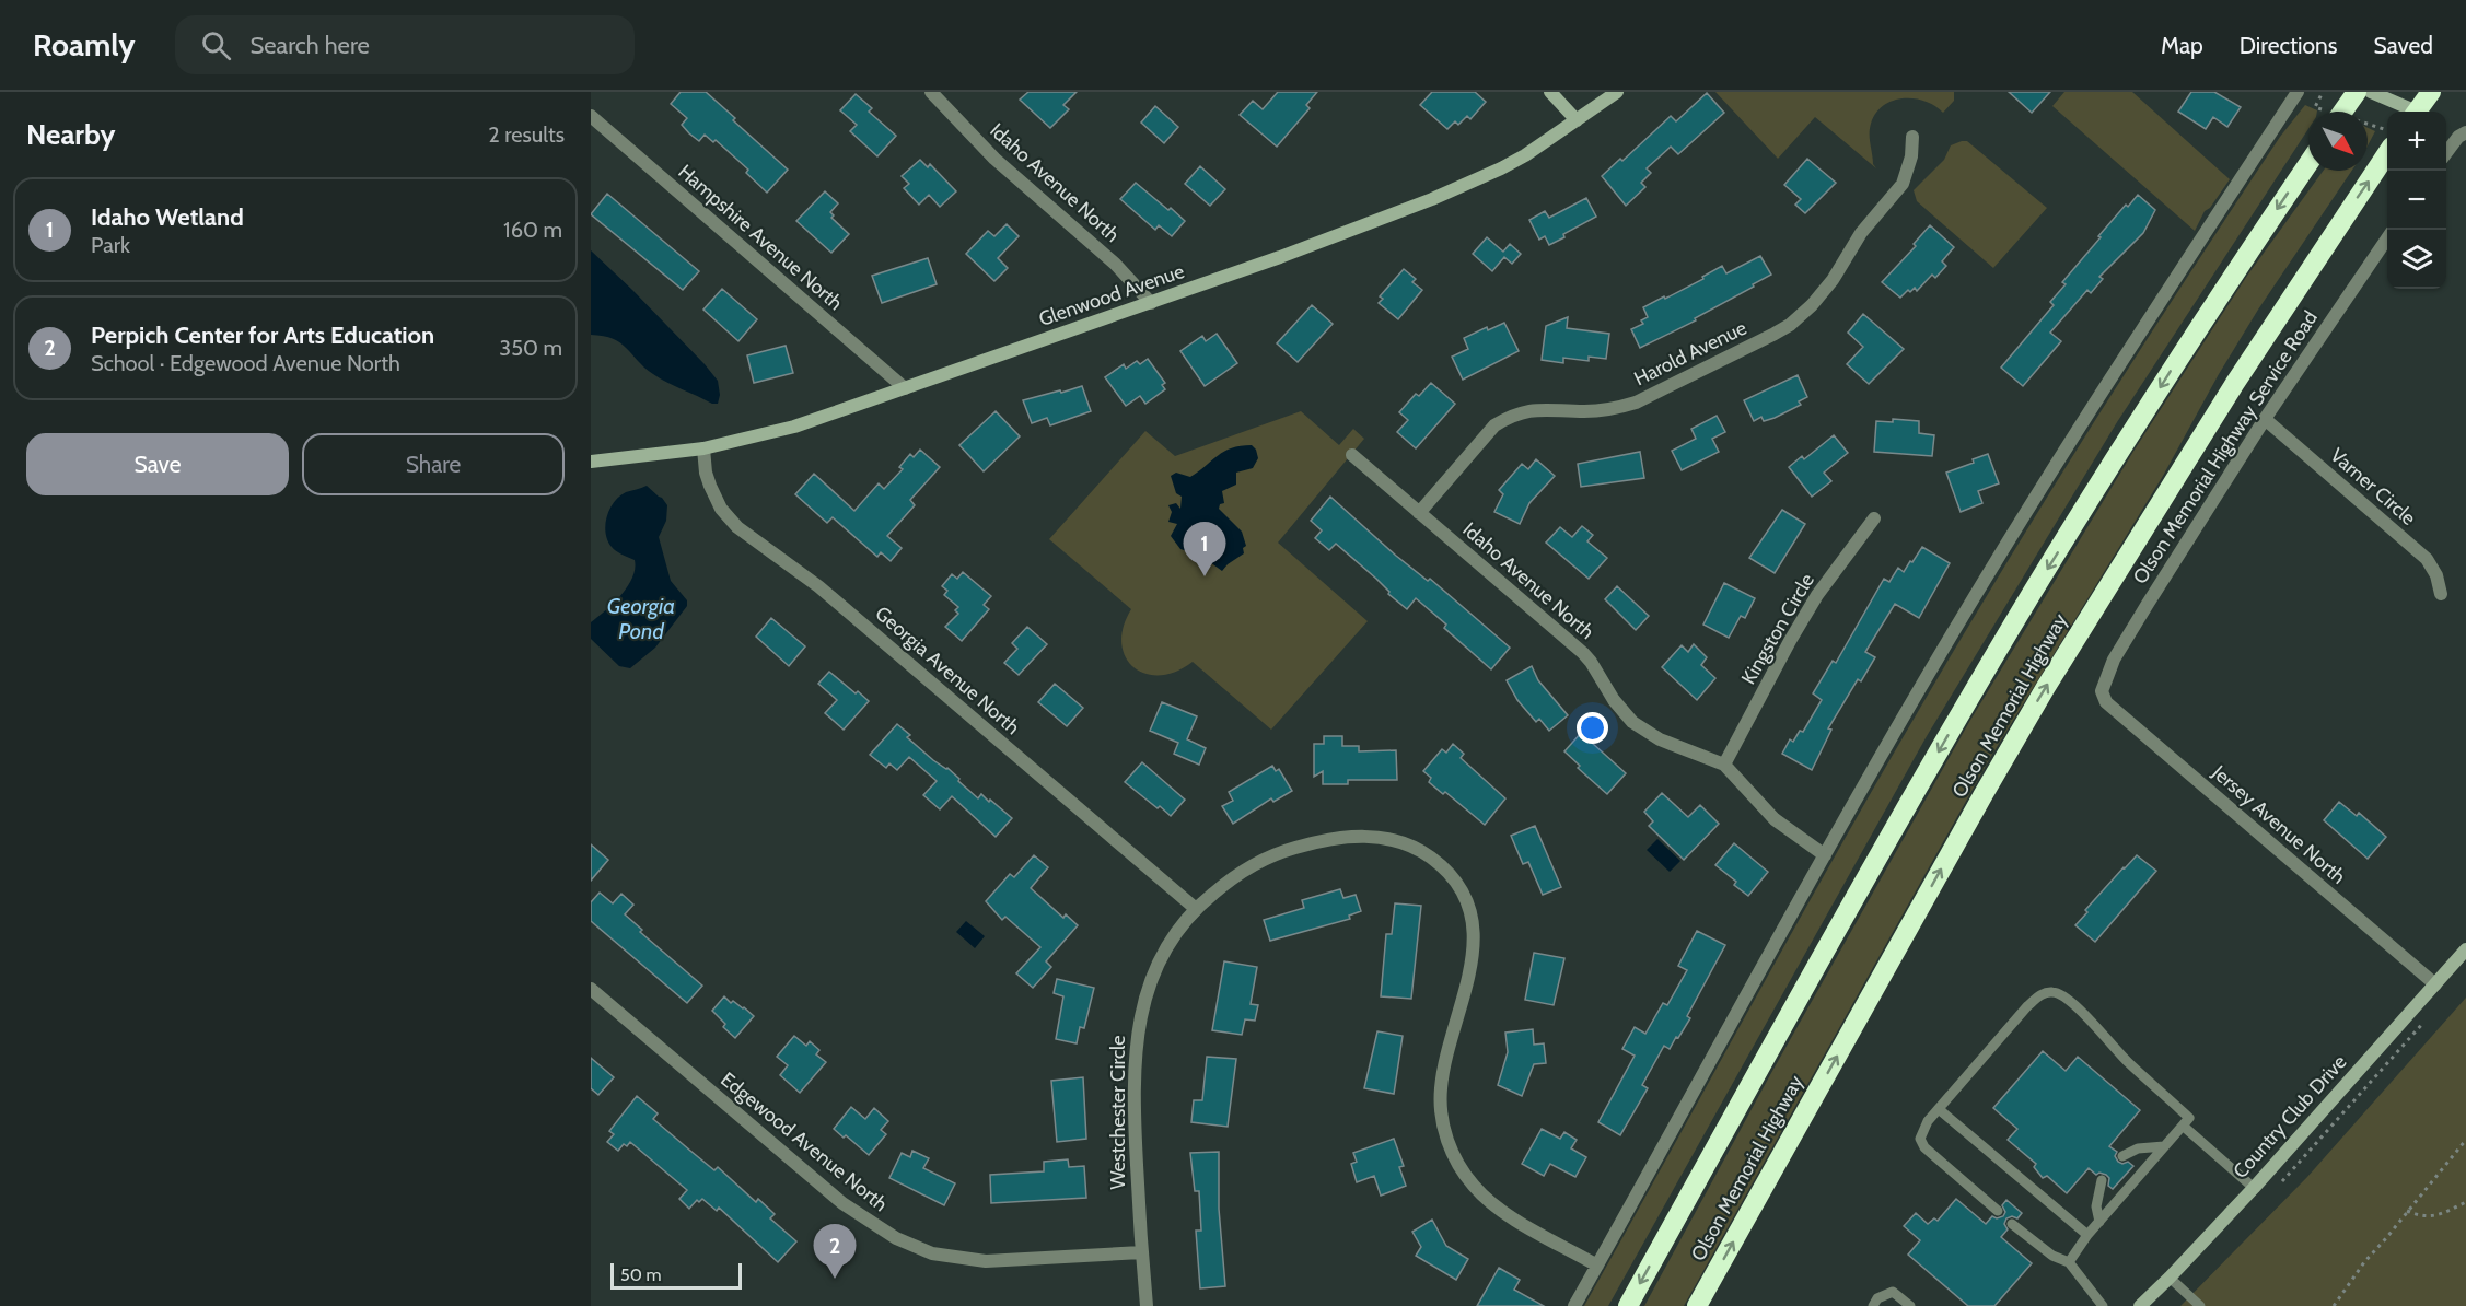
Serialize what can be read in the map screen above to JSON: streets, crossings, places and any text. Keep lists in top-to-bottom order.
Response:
{
  "streets": {
    "highway": ["Olson Memorial Highway"],
    "street": [
      "Idaho Avenue North",
      "Hampshire Avenue North",
      "Glenwood Avenue",
      "Harold Avenue",
      "Olson Memorial Highway Service Road",
      "Varner Circle",
      "Kingston Circle",
      "Georgia Avenue North",
      "Jersey Avenue North",
      "Westchester Circle",
      "Country Club Drive",
      "Edgewood Avenue North"
    ]
  },
  "crossings": [
    ["Idaho Avenue North", "Glenwood Avenue"],
    ["Idaho Avenue North", "Harold Avenue"],
    ["Idaho Avenue North", "Kingston Circle"],
    ["Hampshire Avenue North", "Glenwood Avenue"],
    ["Glenwood Avenue", "Georgia Avenue North"],
    ["Olson Memorial Highway Service Road", "Varner Circle"],
    ["Olson Memorial Highway Service Road", "Jersey Avenue North"],
    ["Georgia Avenue North", "Westchester Circle"],
    ["Jersey Avenue North", "Country Club Drive"],
    ["Westchester Circle", "Edgewood Avenue North"]
  ],
  "water": ["Georgia Pond"],
  "scale_bar": "50 m",
  "north": "bottom right",
  "page": {
    "header": "Roamly",
    "search": "Search here",
    "nav": ["Map", "Directions", "Saved"],
    "heading": ["Nearby", "2 results"],
    "map_buttons": ["+", "−"],
    "list": [
      {
        "mark": "1",
        "name": "Idaho Wetland",
        "note": "Park",
        "value": "160 m"
      },
      {
        "mark": "2",
        "name": "Perpich Center for Arts Education",
        "note": "School · Edgewood Avenue North",
        "value": "350 m"
      }
    ],
    "buttons": ["Save", "Share"],
    "pins": ["1", "2"],
    "scale": "50 m"
  }
}
